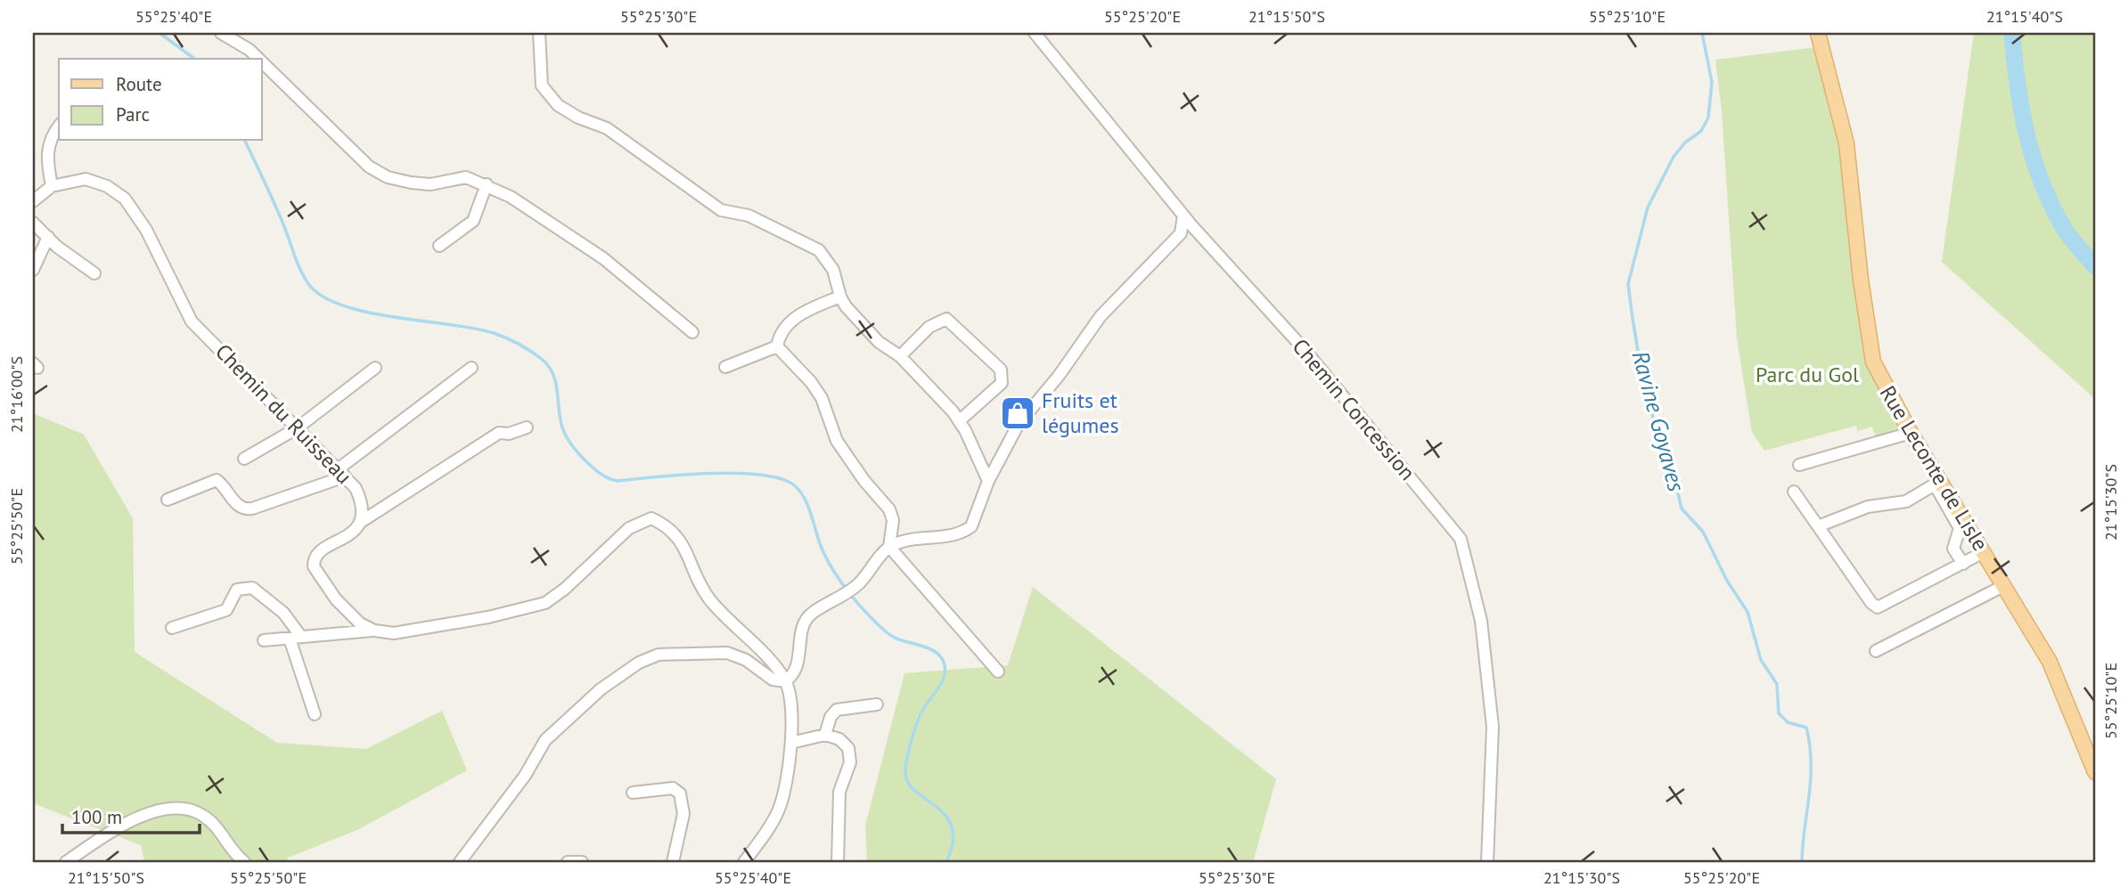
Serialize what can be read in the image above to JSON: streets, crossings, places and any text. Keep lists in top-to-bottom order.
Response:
{
  "streets": {
    "main road": ["Rue Leconte de Lisle"],
    "street": ["Chemin Concession", "Chemin du Ruisseau"]
  },
  "water": ["Ravine Goyaves"],
  "parks": ["Parc du Gol"],
  "places": {
    "shop": ["Fruits et légumes"]
  },
  "legend": ["Route", "Parc"],
  "scale_bar": "100 m",
  "coordinates": [
    "55°25'40\"E",
    "55°25'30\"E",
    "55°25'20\"E",
    "21°15'50\"S",
    "55°25'10\"E",
    "21°15'40\"S",
    "21°16'00\"S",
    "21°15'30\"S",
    "55°25'50\"E"
  ]
}
